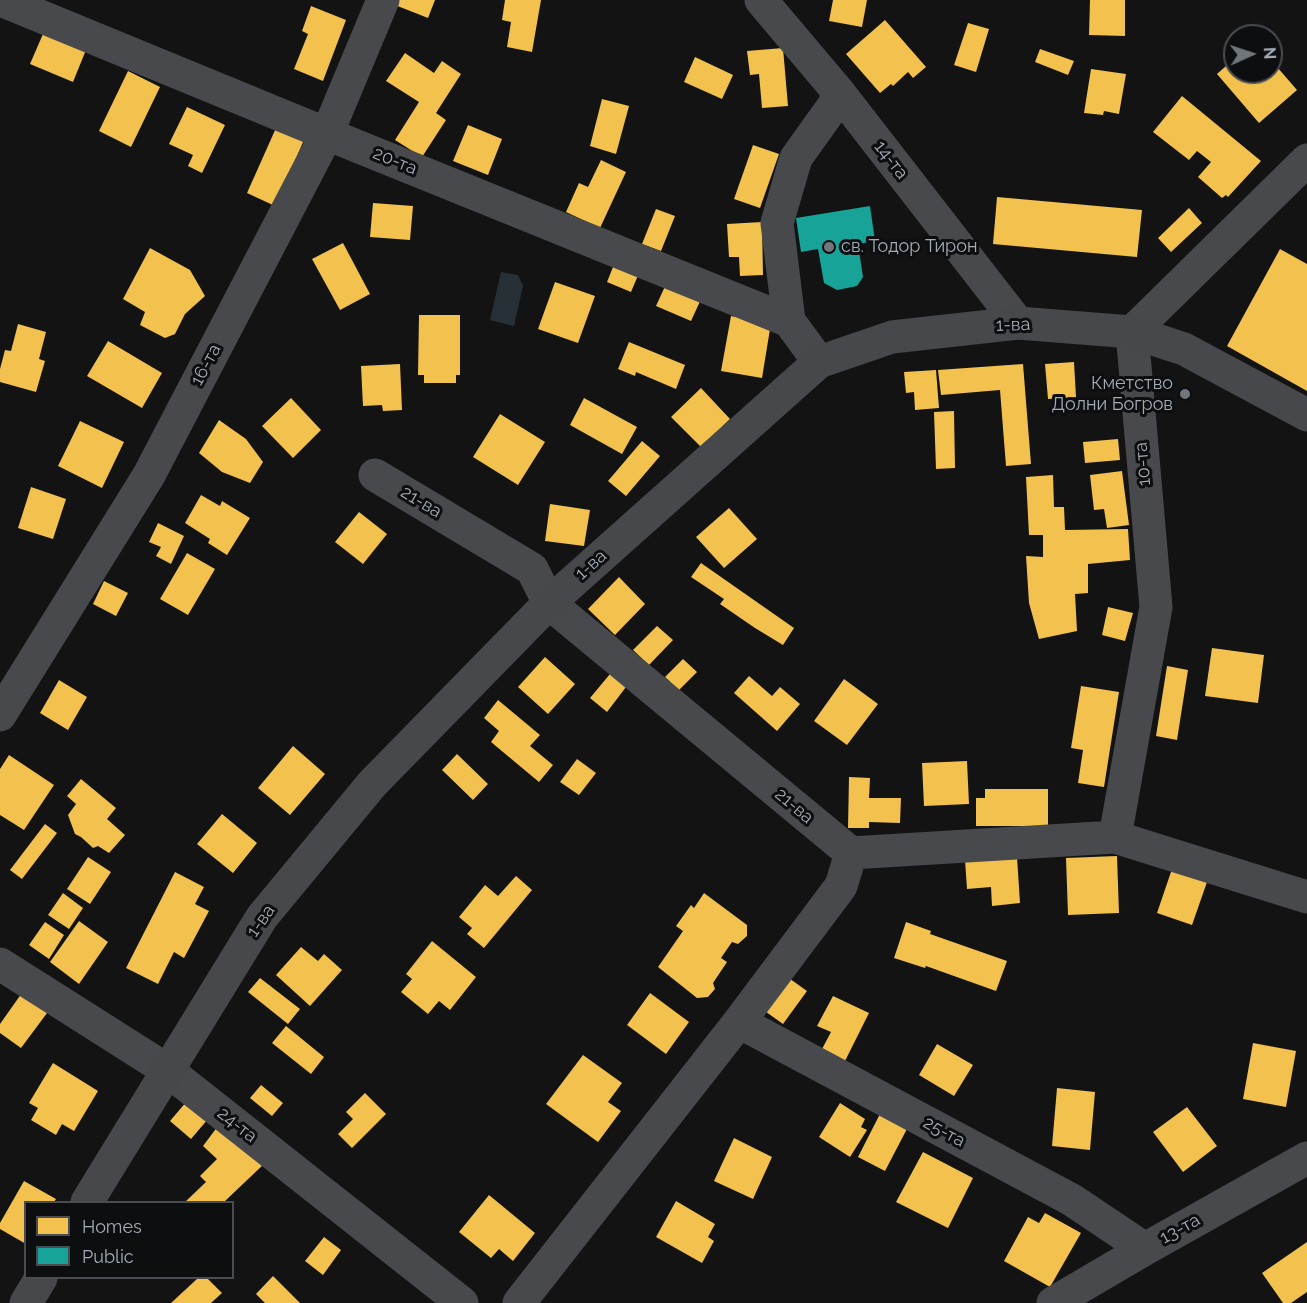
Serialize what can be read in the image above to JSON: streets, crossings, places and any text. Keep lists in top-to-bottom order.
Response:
{
  "streets": {
    "street": [
      "14-та",
      "20-та",
      "1-ва",
      "16-та",
      "10-та",
      "21-ва",
      "24-та",
      "25-та",
      "13-та"
    ]
  },
  "crossings": [
    ["14-та", "1-ва"],
    ["20-та", "16-та"],
    ["1-ва", "10-та"],
    ["1-ва", "21-ва"],
    ["1-ва", "24-та"],
    ["25-та", "13-та"]
  ],
  "places": ["св. Тодор Тирон", "Кметство Долни Богров"],
  "legend": ["Homes", "Public"],
  "north": "right"
}
